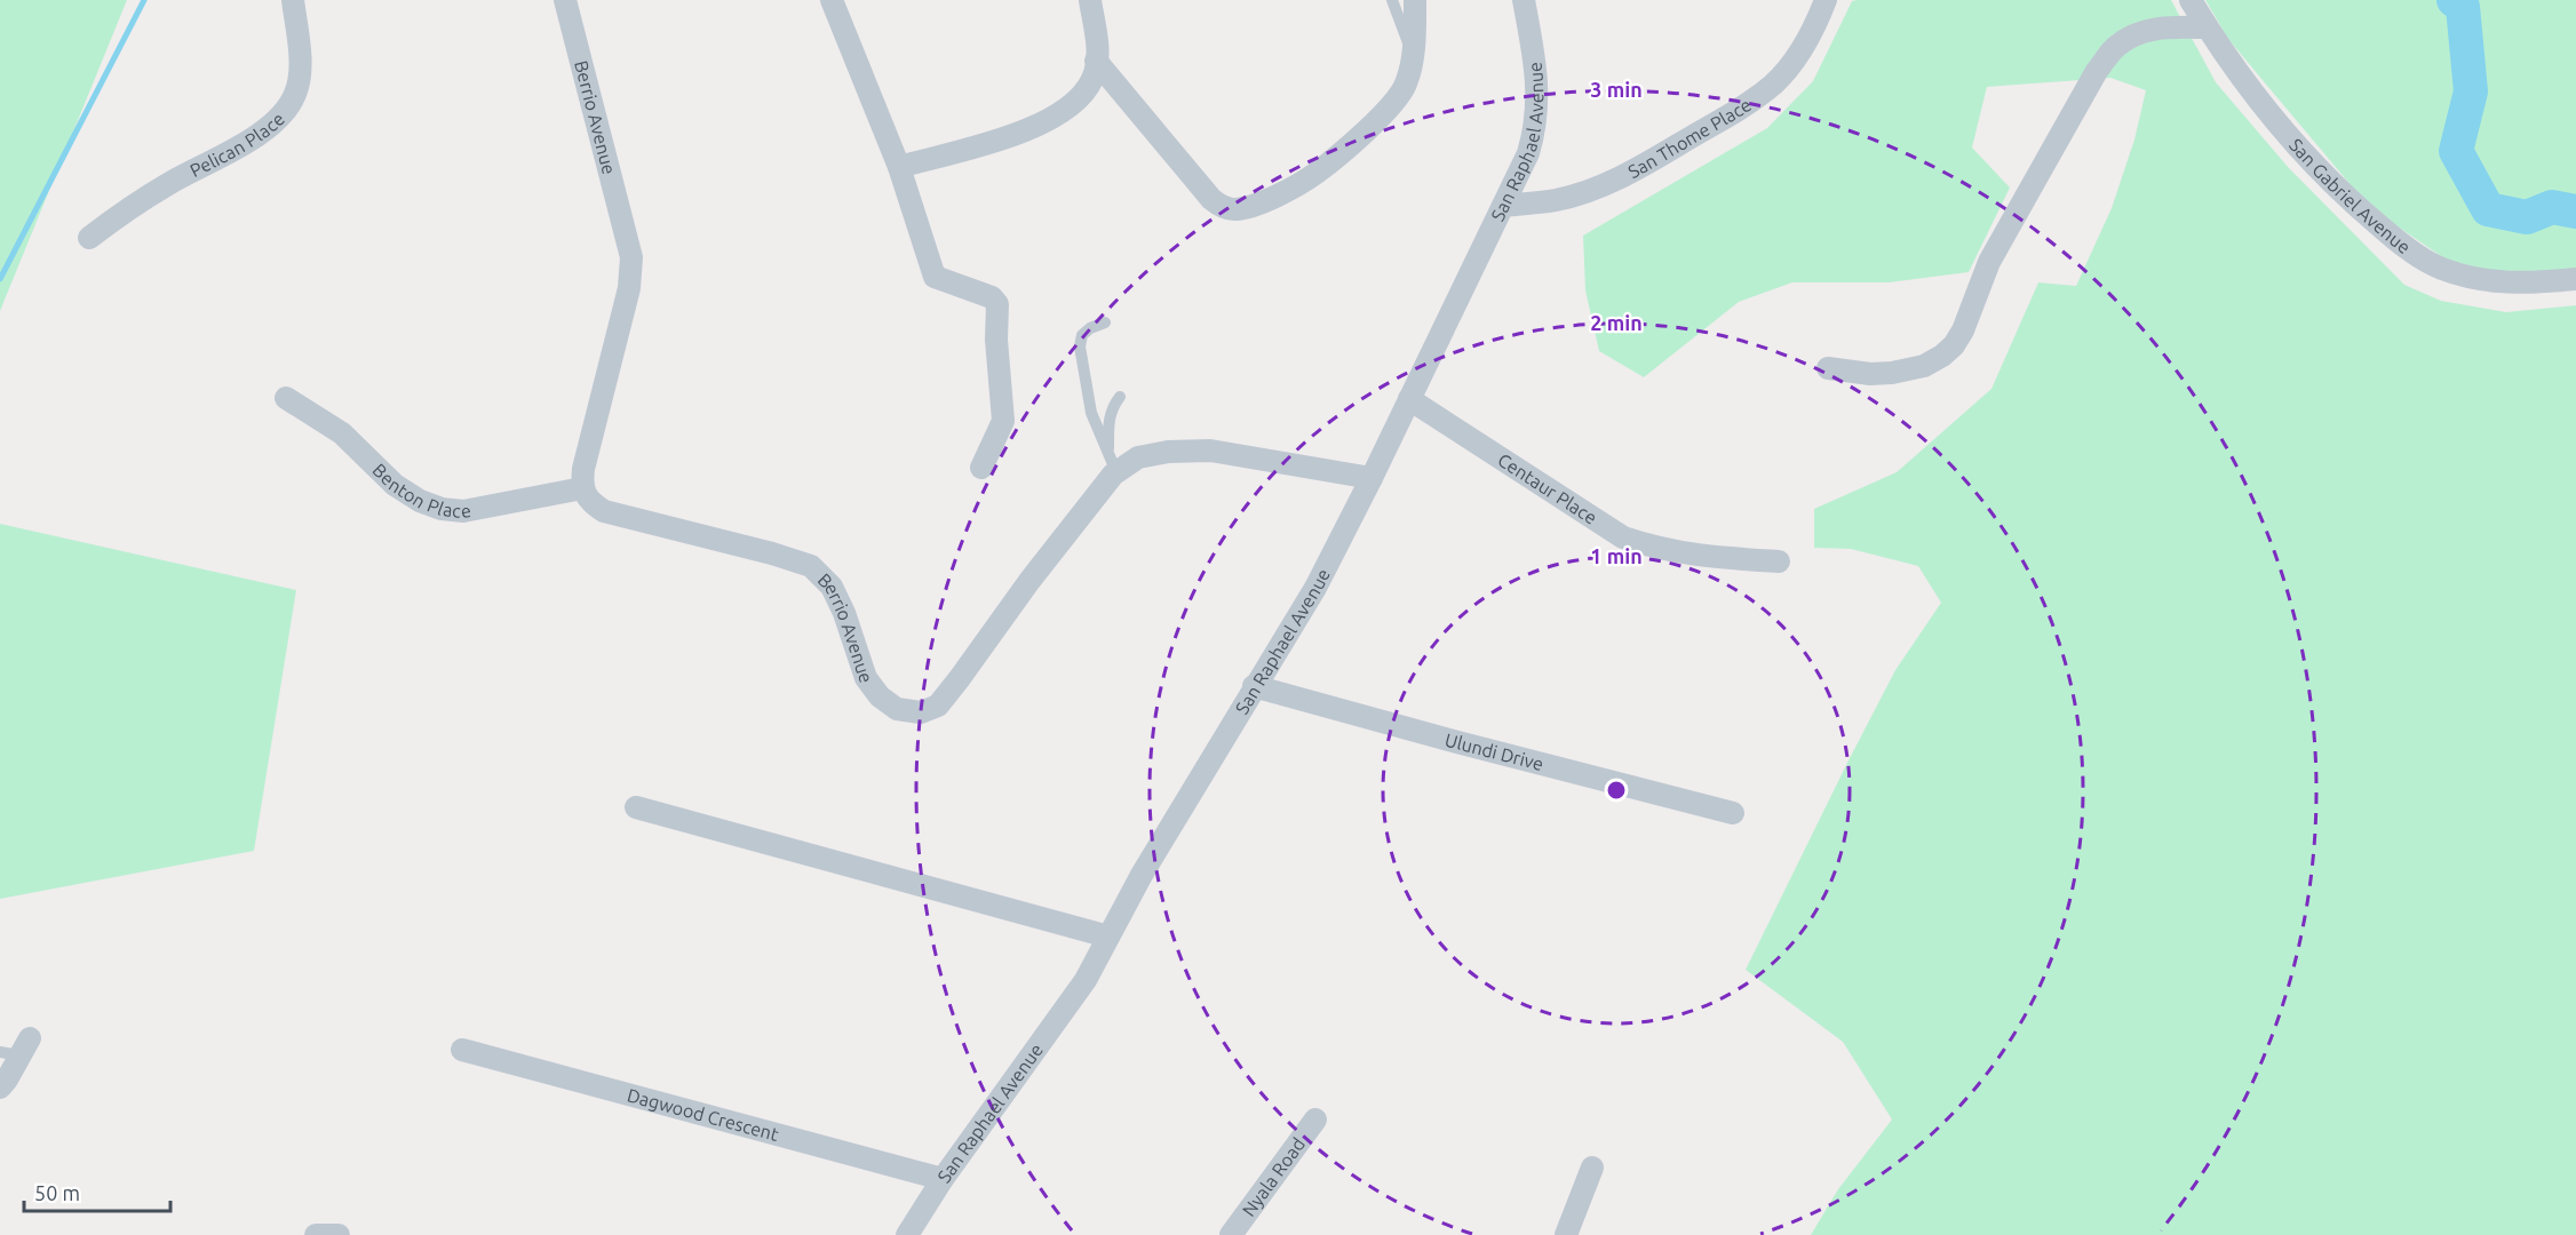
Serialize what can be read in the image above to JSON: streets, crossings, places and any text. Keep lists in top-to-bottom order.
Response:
{
  "streets": {
    "street": [
      "Berrio Avenue",
      "San Thome Place",
      "San Raphael Avenue",
      "Pelican Place",
      "San Gabriel Avenue",
      "Benton Place",
      "Centaur Place",
      "Ulundi Drive",
      "Dagwood Crescent",
      "Nyala Road"
    ]
  },
  "crossings": [
    ["Berrio Avenue", "San Raphael Avenue"],
    ["Berrio Avenue", "Benton Place"],
    ["San Thome Place", "San Raphael Avenue"],
    ["San Raphael Avenue", "Centaur Place"],
    ["San Raphael Avenue", "Ulundi Drive"],
    ["San Raphael Avenue", "Dagwood Crescent"]
  ],
  "scale_bar": "50 m",
  "rings": ["3 min", "2 min", "1 min"]
}
